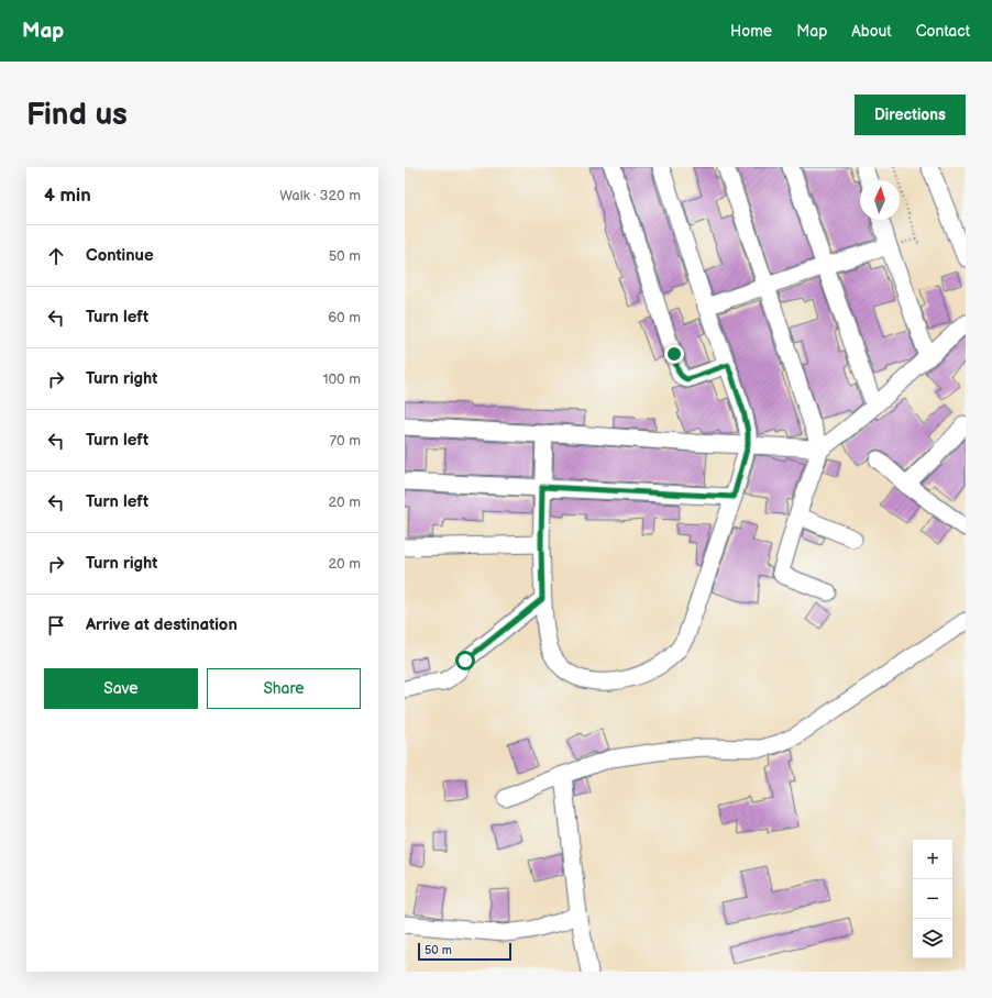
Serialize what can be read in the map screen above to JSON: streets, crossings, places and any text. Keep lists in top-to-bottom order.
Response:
{
  "scale_bar": "50 m",
  "north": "top",
  "page": {
    "header": "Map",
    "nav": [
      "Home",
      "Map",
      "About",
      "Contact"
    ],
    "buttons": [
      "Directions",
      ["Save", "Share"]
    ],
    "title": "Find us",
    "heading": ["4 min", "Walk · 320 m"],
    "list": [
      ["Continue", "50 m"],
      ["Turn left", "60 m"],
      ["Turn right", "100 m"],
      ["Turn left", "70 m"],
      ["Turn left", "20 m"],
      ["Turn right", "20 m"],
      "Arrive at destination"
    ],
    "map_buttons": ["+", "−"],
    "scale": "50 m"
  }
}
